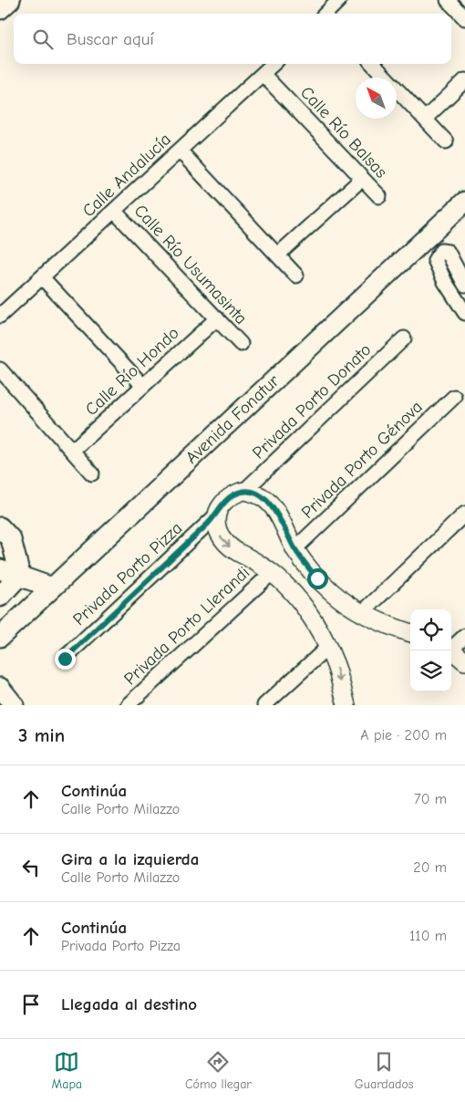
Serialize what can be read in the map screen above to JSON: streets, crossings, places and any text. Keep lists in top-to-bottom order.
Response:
{
  "streets": {
    "main road": ["Avenida Fonatur"],
    "street": [
      "Calle Río Balsas",
      "Calle Andalucía",
      "Calle Río Usumasinta",
      "Calle Río Hondo",
      "Privada Porto Donato",
      "Privada Porto Génova",
      "Privada Porto Pizza",
      "Privada Porto Llerandi"
    ]
  },
  "crossings": [
    ["Calle Río Balsas", "Calle Andalucía"],
    ["Calle Andalucía", "Calle Río Usumasinta"],
    ["Calle Río Usumasinta", "Calle Río Hondo"]
  ],
  "north": "top left",
  "page": {
    "search": "Buscar aquí",
    "heading": ["3 min", "A pie · 200 m"],
    "list": [
      ["Continúa", "Calle Porto Milazzo", "70 m"],
      ["Gira a la izquierda", "Calle Porto Milazzo", "20 m"],
      ["Continúa", "Privada Porto Pizza", "110 m"],
      "Llegada al destino"
    ],
    "nav": ["Mapa", "Cómo llegar", "Guardados"]
  }
}
